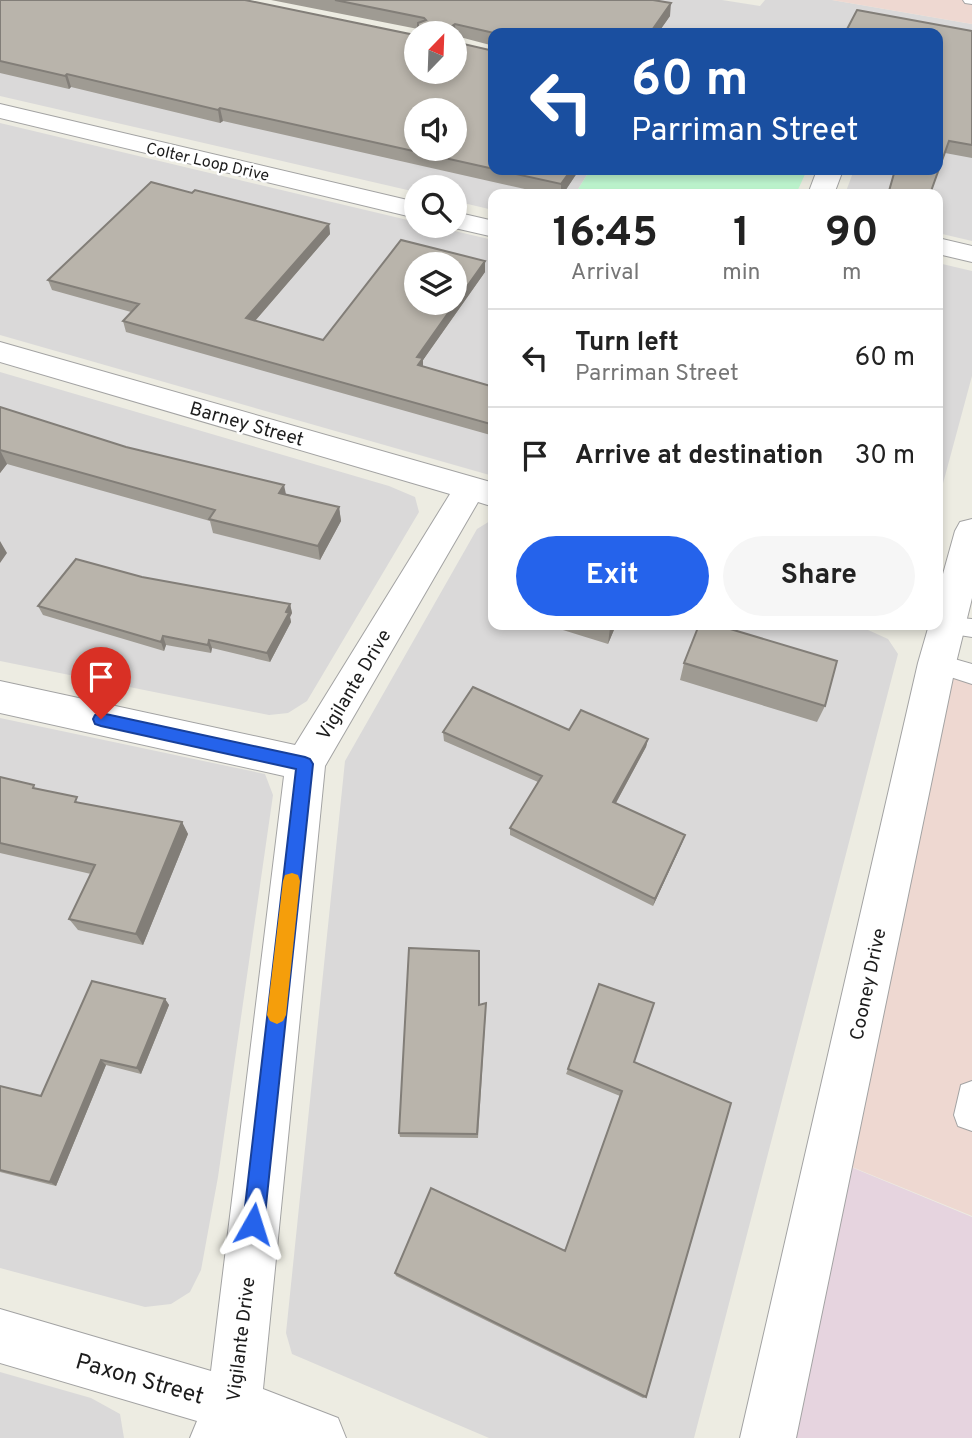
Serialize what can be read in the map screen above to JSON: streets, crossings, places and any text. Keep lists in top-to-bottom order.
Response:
{
  "streets": {
    "street": [
      "Colter Loop Drive",
      "Barney Street",
      "Vigilante Drive",
      "Cooney Drive",
      "Paxon Street"
    ]
  },
  "crossings": [
    ["Barney Street", "Vigilante Drive"],
    ["Vigilante Drive", "Paxon Street"]
  ],
  "north": "top right",
  "page": {
    "turn": ["60 m", "Parriman Street"],
    "eta": [
      "16:45",
      "Arrival",
      "1",
      "min",
      "90",
      "m"
    ],
    "list": [
      {
        "name": "Turn left",
        "note": "Parriman Street",
        "value": "60 m"
      },
      {
        "name": "Arrive at destination",
        "value": "30 m"
      }
    ],
    "buttons": ["Exit", "Share"]
  }
}
